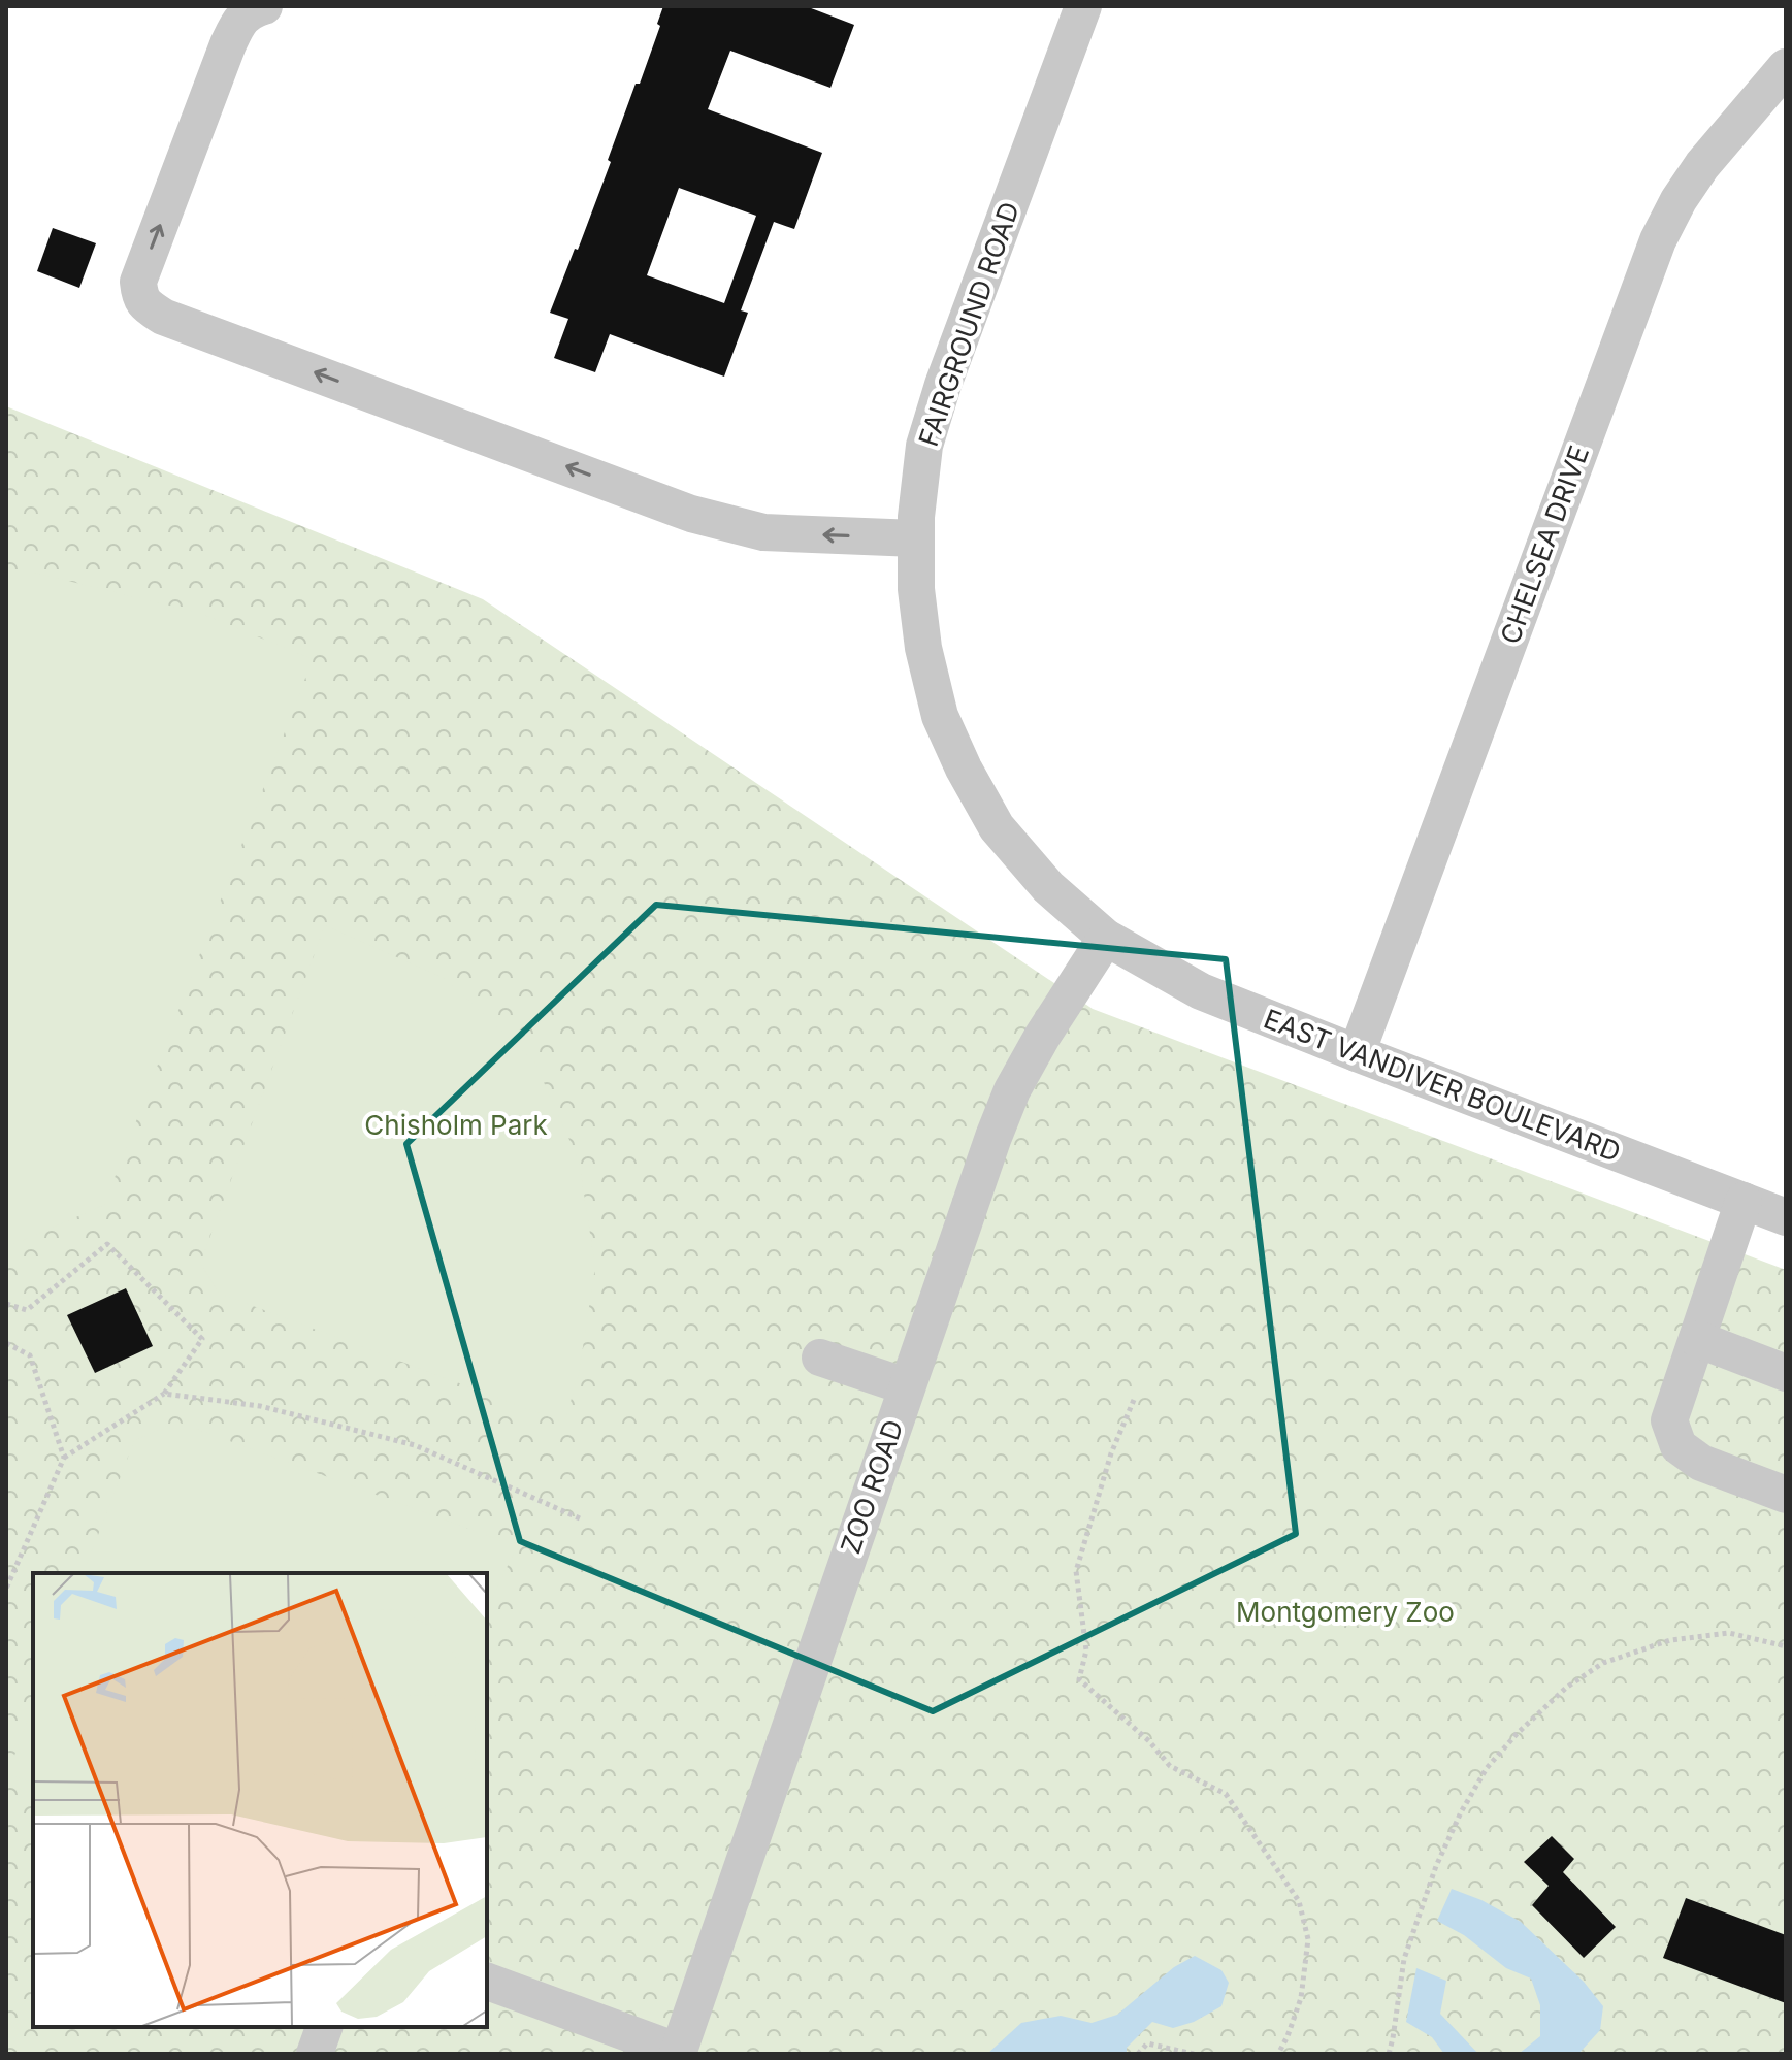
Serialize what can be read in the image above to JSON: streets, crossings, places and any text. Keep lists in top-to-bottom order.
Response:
{
  "streets": {
    "street": [
      "FAIRGROUND ROAD",
      "CHELSEA DRIVE",
      "EAST VANDIVER BOULEVARD",
      "ZOO ROAD"
    ]
  },
  "crossings": [
    ["FAIRGROUND ROAD", "EAST VANDIVER BOULEVARD"],
    ["FAIRGROUND ROAD", "ZOO ROAD"],
    ["CHELSEA DRIVE", "EAST VANDIVER BOULEVARD"],
    ["EAST VANDIVER BOULEVARD", "ZOO ROAD"]
  ],
  "parks": ["Chisholm Park", "Montgomery Zoo"]
}
